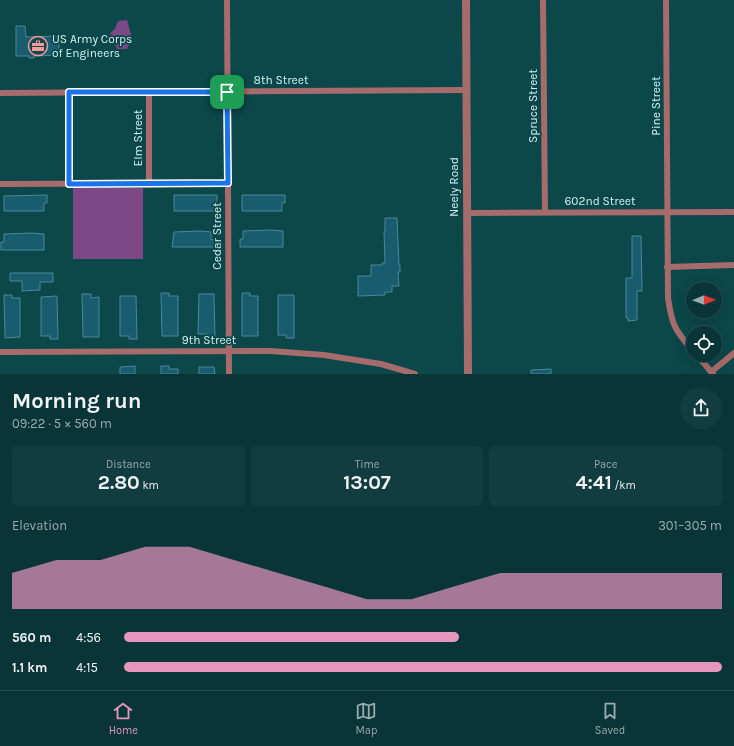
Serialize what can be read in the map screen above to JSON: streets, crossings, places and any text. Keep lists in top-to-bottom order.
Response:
{
  "streets": {
    "street": [
      "8th Street",
      "Spruce Street",
      "Pine Street",
      "Elm Street",
      "Neely Road",
      "602nd Street",
      "Cedar Street",
      "9th Street"
    ]
  },
  "crossings": [
    ["8th Street", "Elm Street"],
    ["8th Street", "Neely Road"],
    ["8th Street", "Cedar Street"],
    ["Spruce Street", "602nd Street"],
    ["Pine Street", "602nd Street"],
    ["Neely Road", "602nd Street"],
    ["Cedar Street", "9th Street"]
  ],
  "places": {
    "office": ["US Army Corps of Engineers"]
  },
  "north": "right",
  "page": {
    "heading": ["Morning run", "09:22 · 5 × 560 m"],
    "stats": [
      ["Distance", "2.80 km"],
      ["Time", "13:07"],
      ["Pace", "4:41 /km"]
    ],
    "chart": ["Elevation", "301–305 m"],
    "list": [
      {
        "name": "560 m",
        "note": "4:56"
      },
      {
        "name": "1.1 km",
        "note": "4:15"
      }
    ],
    "tabs": ["Home", "Map", "Saved"]
  }
}
